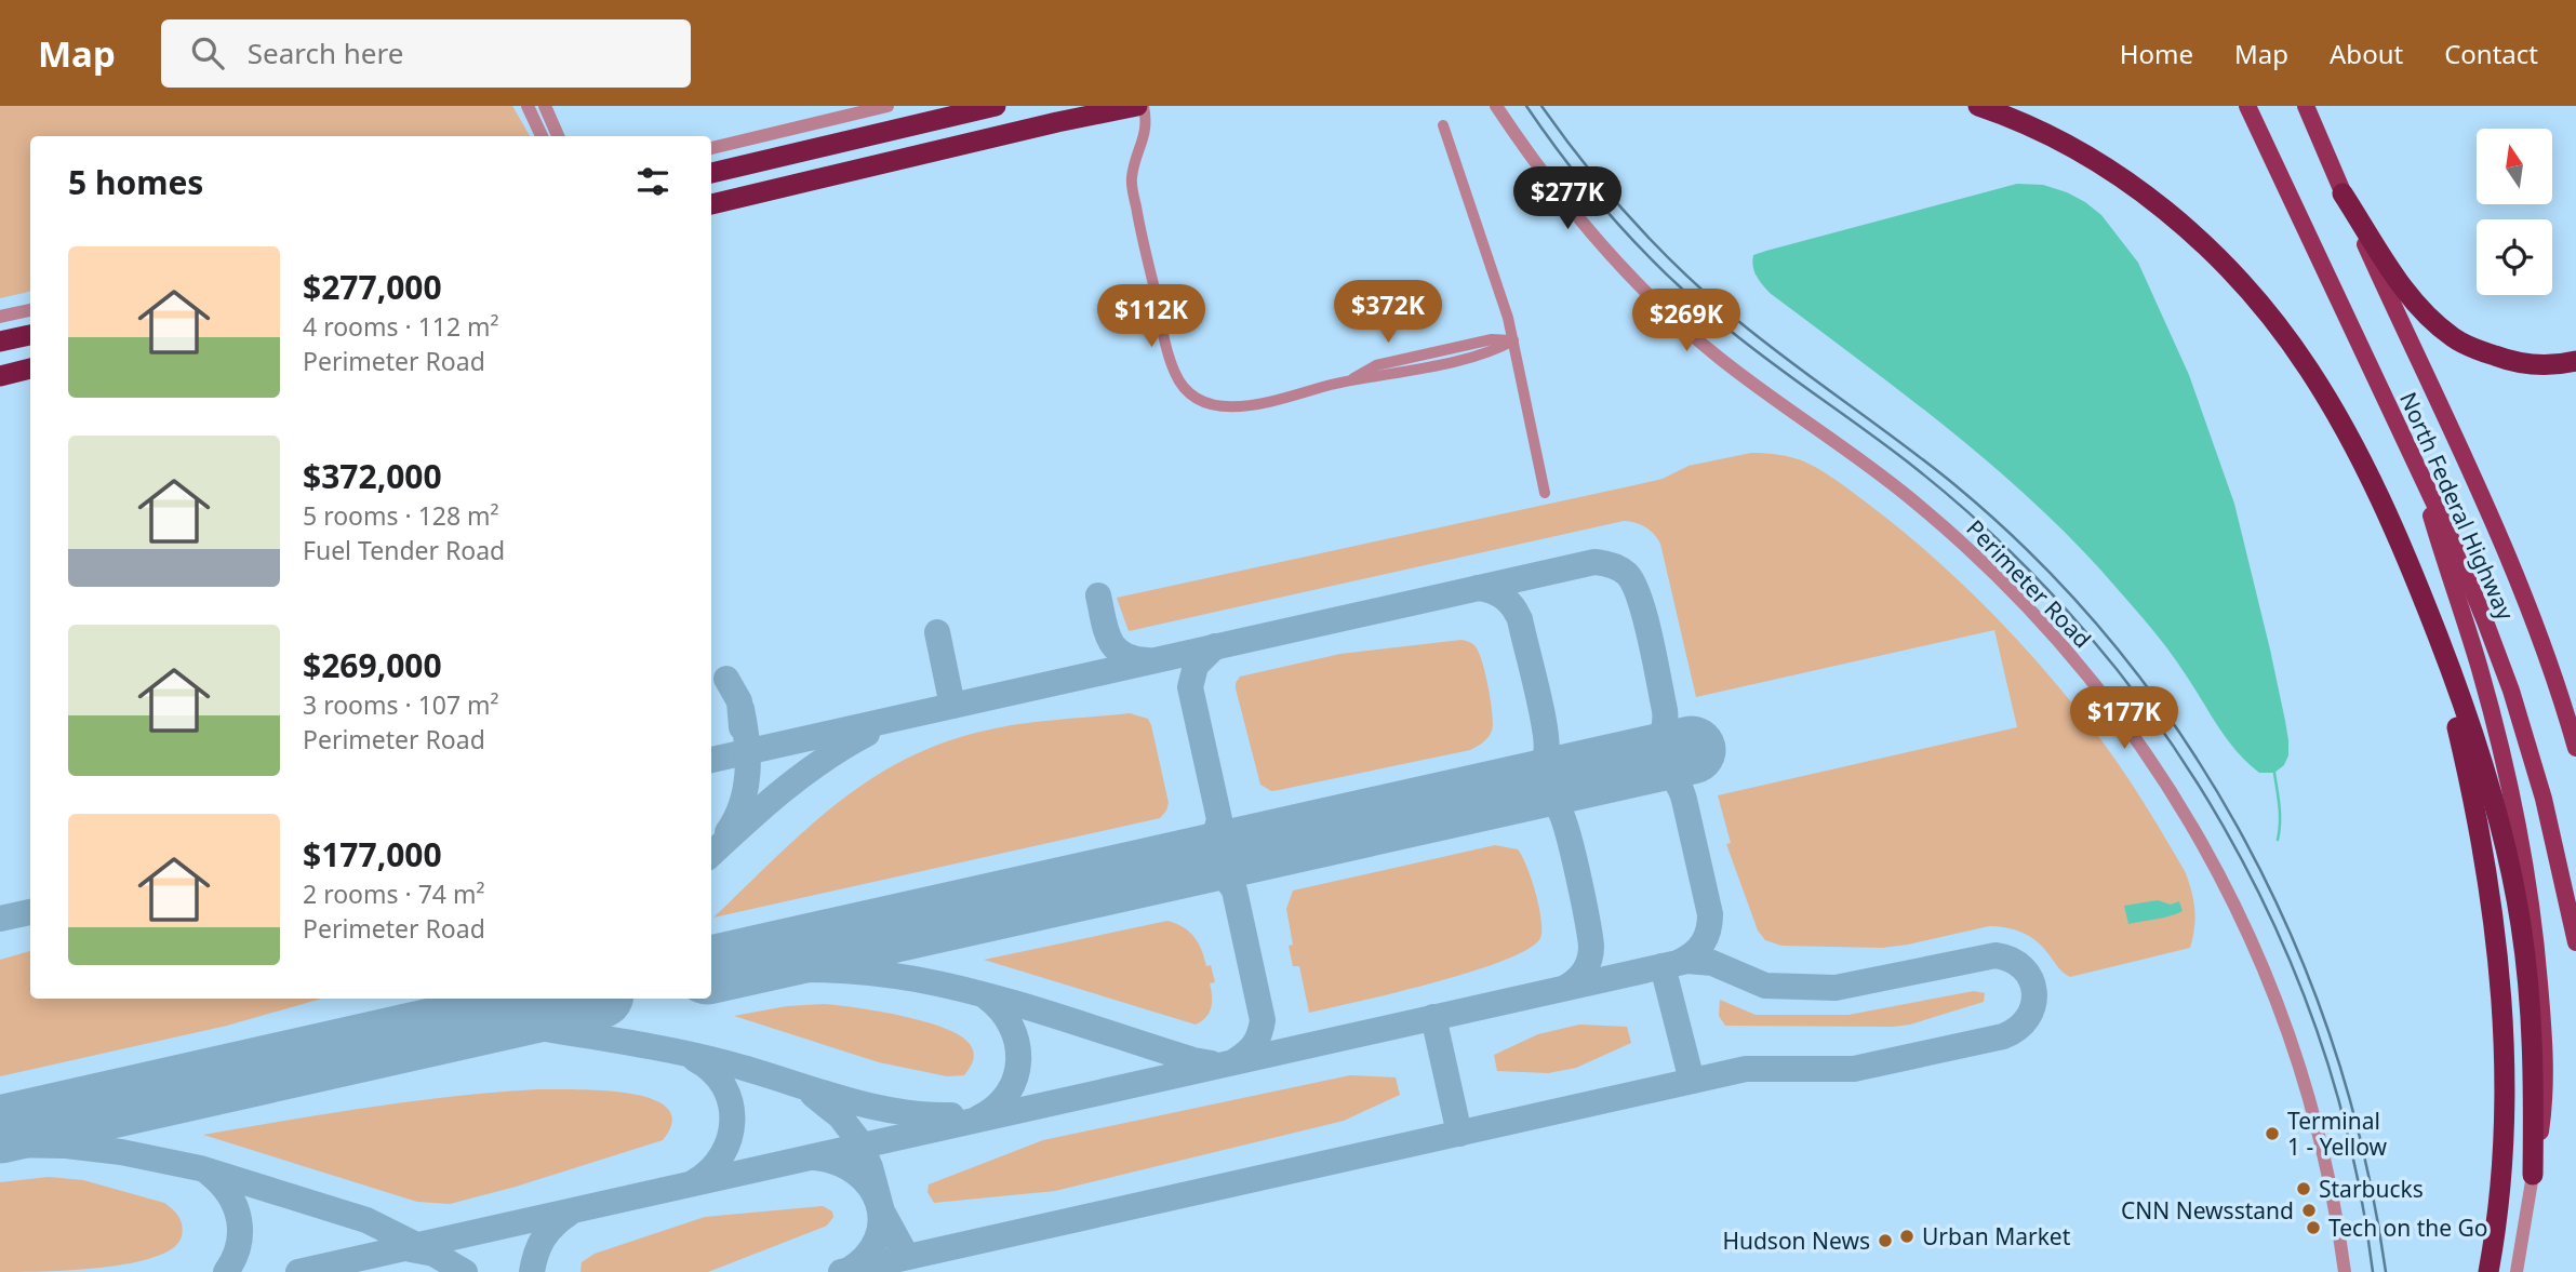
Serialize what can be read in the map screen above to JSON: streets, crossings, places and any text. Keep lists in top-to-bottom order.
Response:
{
  "streets": {
    "main road": ["North Federal Highway"],
    "street": ["Perimeter Road"]
  },
  "places": [
    "Terminal 1 - Yellow",
    "Starbucks",
    "CNN Newsstand",
    "Tech on the Go",
    "Urban Market",
    "Hudson News"
  ],
  "north": "top",
  "page": {
    "header": "Map",
    "search": "Search here",
    "nav": [
      "Home",
      "Map",
      "About",
      "Contact"
    ],
    "heading": "5 homes",
    "price": [
      "$277K",
      "$372K",
      "$112K",
      "$269K",
      "$177K"
    ],
    "list": [
      {
        "name": "$277,000",
        "note": "4 rooms · 112 m² · Perimeter Road"
      },
      {
        "name": "$372,000",
        "note": "5 rooms · 128 m² · Fuel Tender Road"
      },
      {
        "name": "$269,000",
        "note": "3 rooms · 107 m² · Perimeter Road"
      },
      {
        "name": "$177,000",
        "note": "2 rooms · 74 m² · Perimeter Road"
      }
    ]
  }
}
